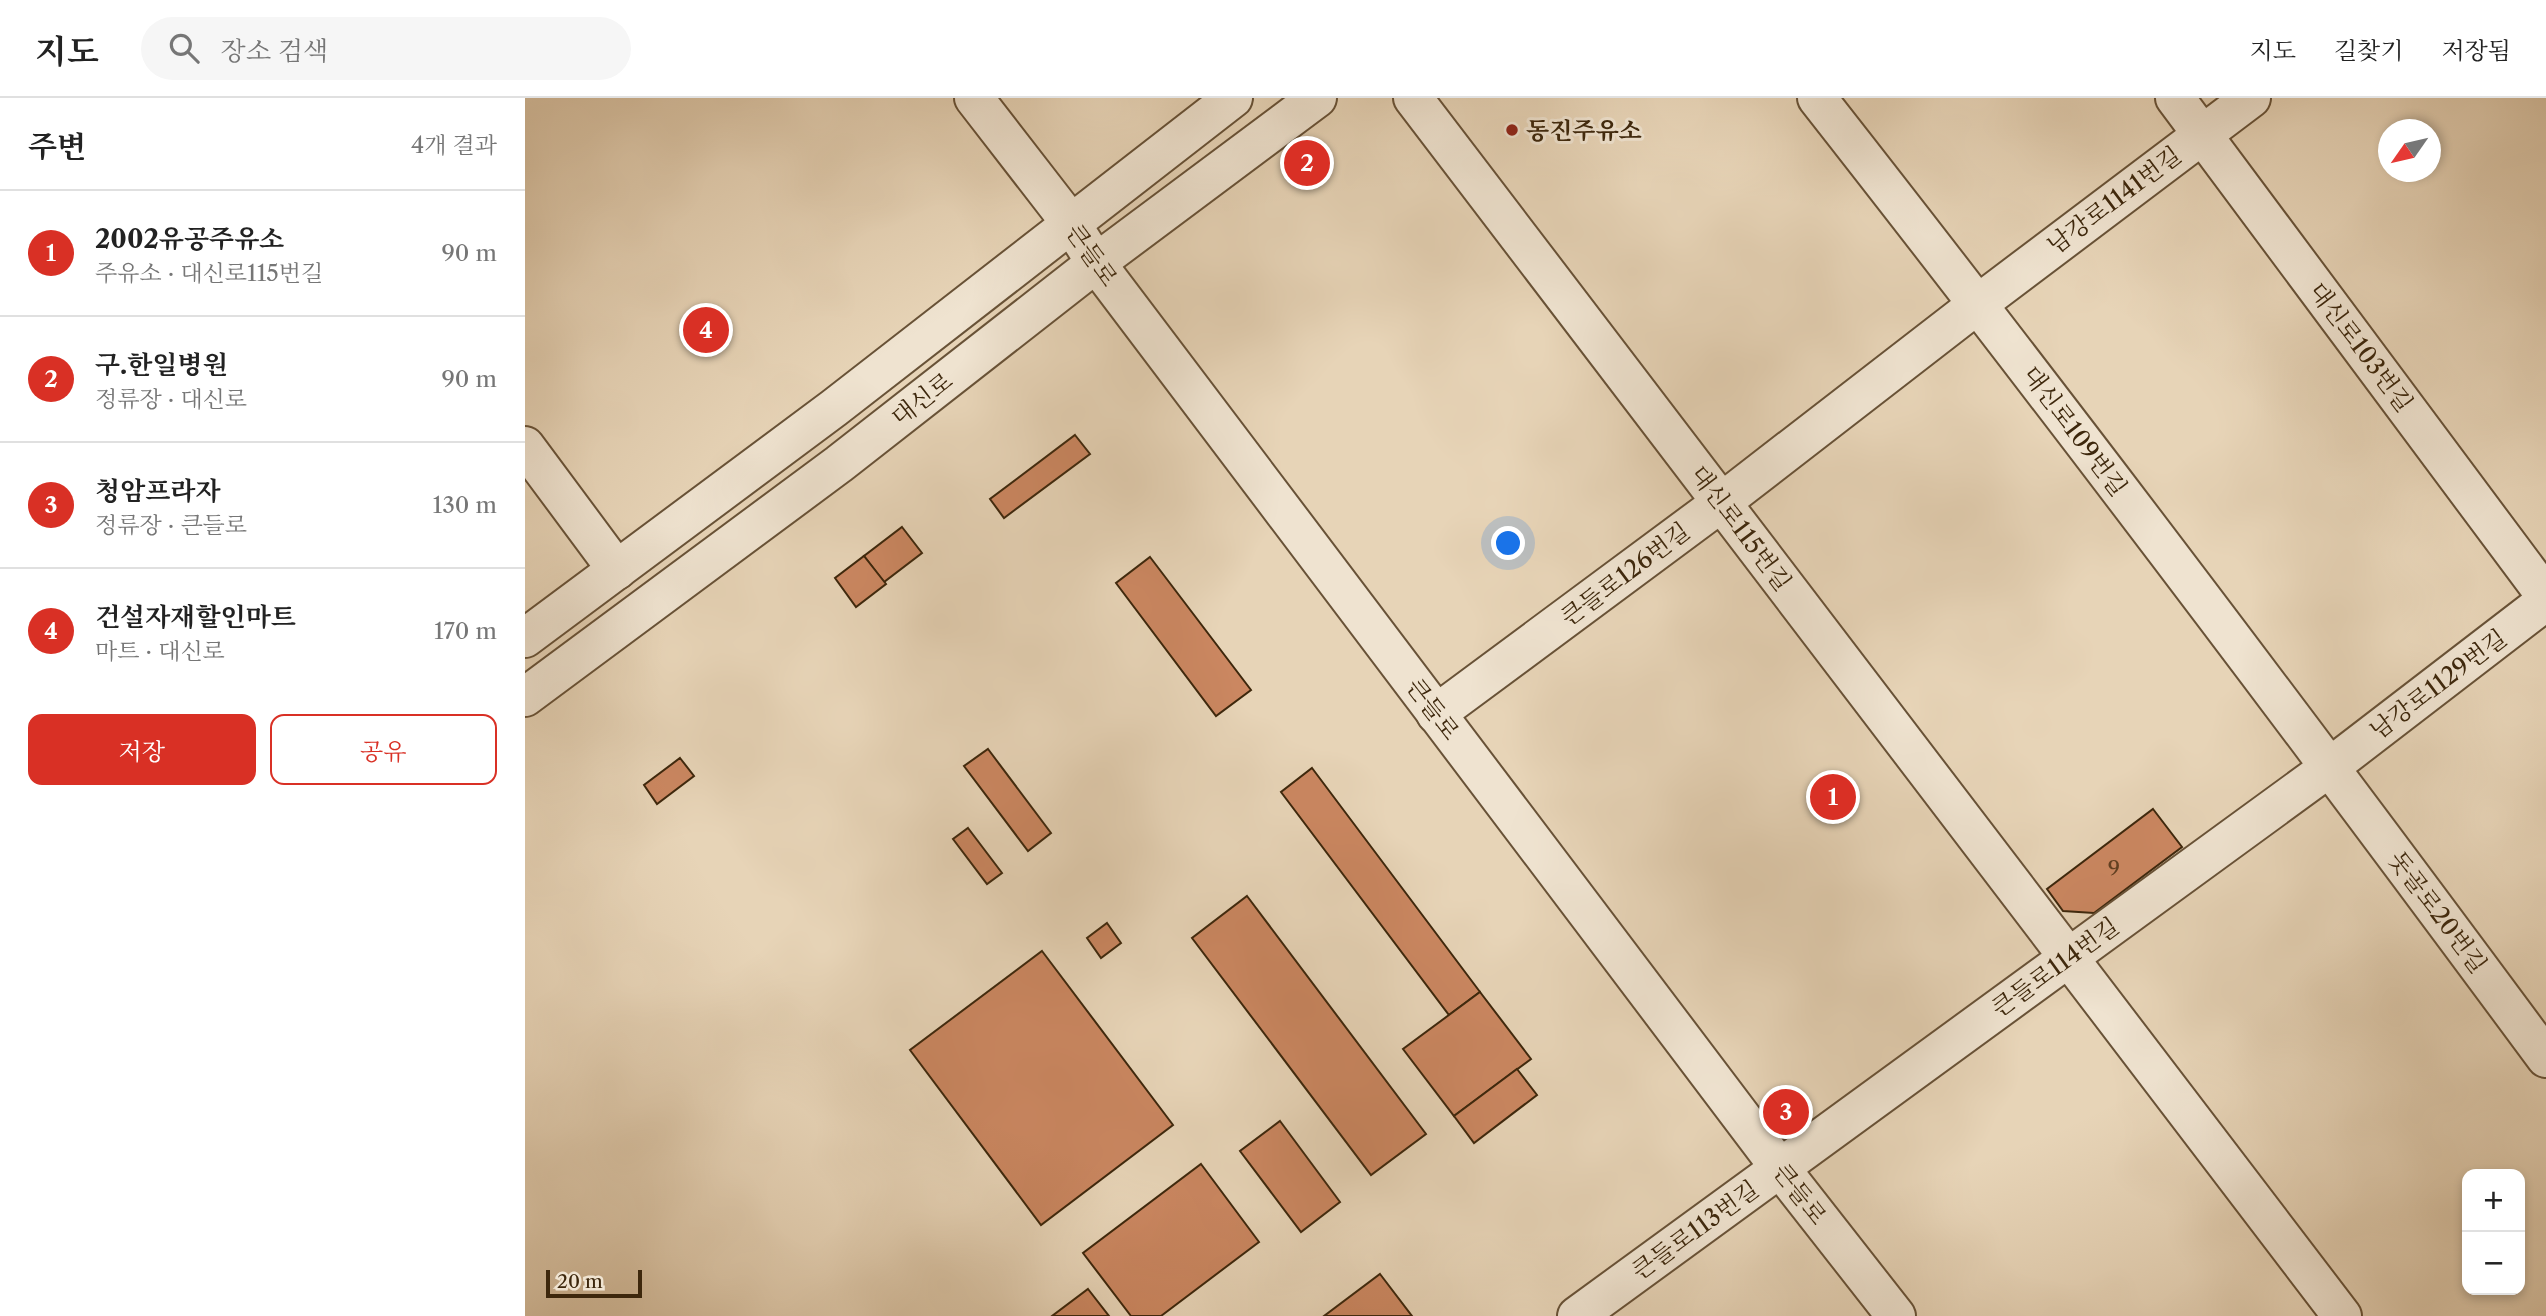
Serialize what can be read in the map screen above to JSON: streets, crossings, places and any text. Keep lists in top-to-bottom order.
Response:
{
  "streets": {
    "street": [
      "남강로1141번길",
      "큰들로",
      "대신로103번길",
      "대신로",
      "대신로109번길",
      "대신로115번길",
      "큰들로126번길",
      "남강로1129번길",
      "돗골로20번길",
      "큰들로114번길",
      "큰들로113번길"
    ]
  },
  "crossings": [
    ["남강로1141번길", "대신로103번길"],
    ["남강로1141번길", "대신로109번길"],
    ["남강로1141번길", "큰들로126번길"],
    ["큰들로", "대신로"],
    ["큰들로", "큰들로126번길"],
    ["큰들로", "큰들로114번길"],
    ["큰들로", "큰들로113번길"],
    ["대신로103번길", "남강로1129번길"],
    ["대신로109번길", "큰들로126번길"],
    ["대신로109번길", "남강로1129번길"],
    ["대신로109번길", "돗골로20번길"],
    ["대신로109번길", "큰들로114번길"],
    ["대신로115번길", "큰들로126번길"],
    ["대신로115번길", "큰들로114번길"],
    ["남강로1129번길", "돗골로20번길"],
    ["남강로1129번길", "큰들로114번길"],
    ["돗골로20번길", "큰들로114번길"],
    ["큰들로114번길", "큰들로113번길"]
  ],
  "places": ["동진주유소"],
  "house_numbers": ["9"],
  "scale_bar": "20 m",
  "north": "bottom left",
  "page": {
    "header": "지도",
    "search": "장소 검색",
    "nav": ["지도", "길찾기", "저장됨"],
    "heading": ["주변", "4개 결과"],
    "pins": [
      "2",
      "4",
      "1",
      "3"
    ],
    "list": [
      {
        "mark": "1",
        "name": "2002유공주유소",
        "note": "주유소 · 대신로115번길",
        "value": "90 m"
      },
      {
        "mark": "2",
        "name": "구.한일병원",
        "note": "정류장 · 대신로",
        "value": "90 m"
      },
      {
        "mark": "3",
        "name": "청암프라자",
        "note": "정류장 · 큰들로",
        "value": "130 m"
      },
      {
        "mark": "4",
        "name": "건설자재할인마트",
        "note": "마트 · 대신로",
        "value": "170 m"
      }
    ],
    "buttons": ["저장", "공유"],
    "map_buttons": ["+", "−"],
    "scale": "20 m"
  }
}
